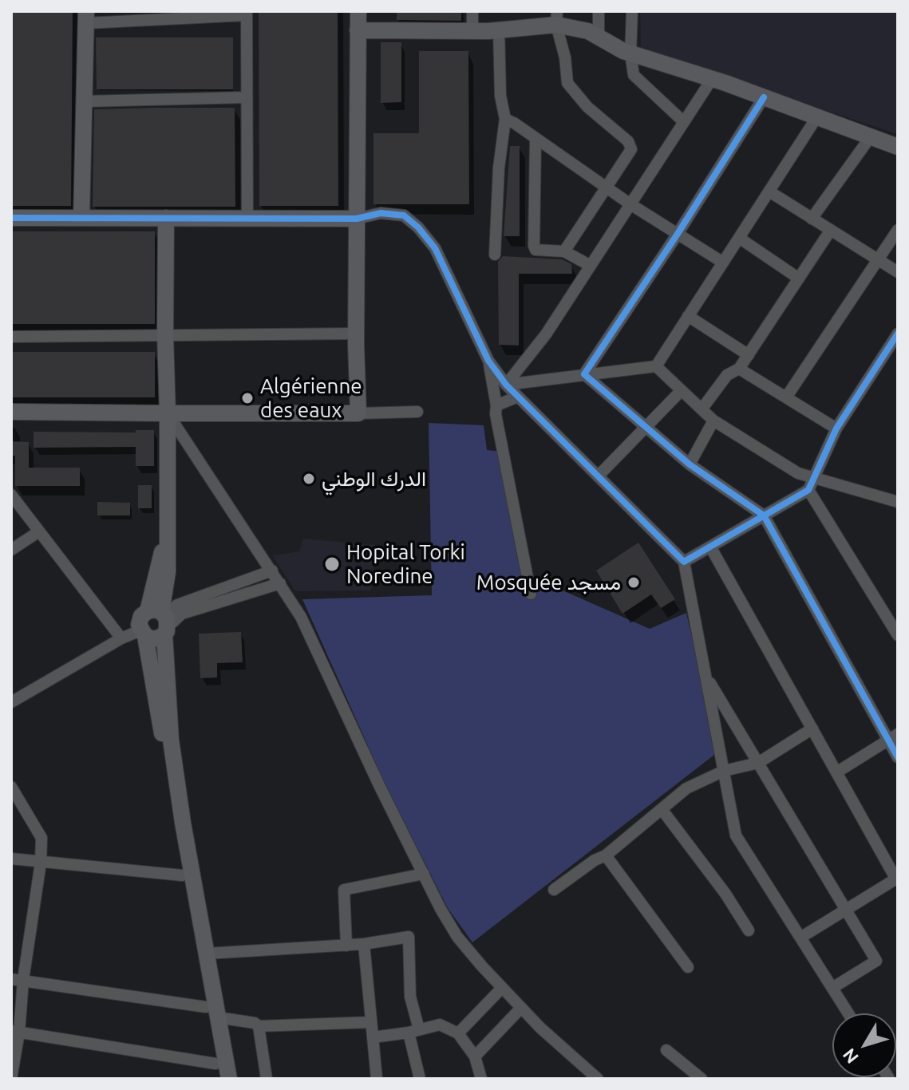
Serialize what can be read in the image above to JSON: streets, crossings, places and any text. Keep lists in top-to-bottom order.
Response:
{
  "places": [
    "Algérienne des eaux",
    "الدرك الوطني",
    "Hopital Torki Noredine",
    "Mosquée مسجد"
  ],
  "north": "bottom left"
}
